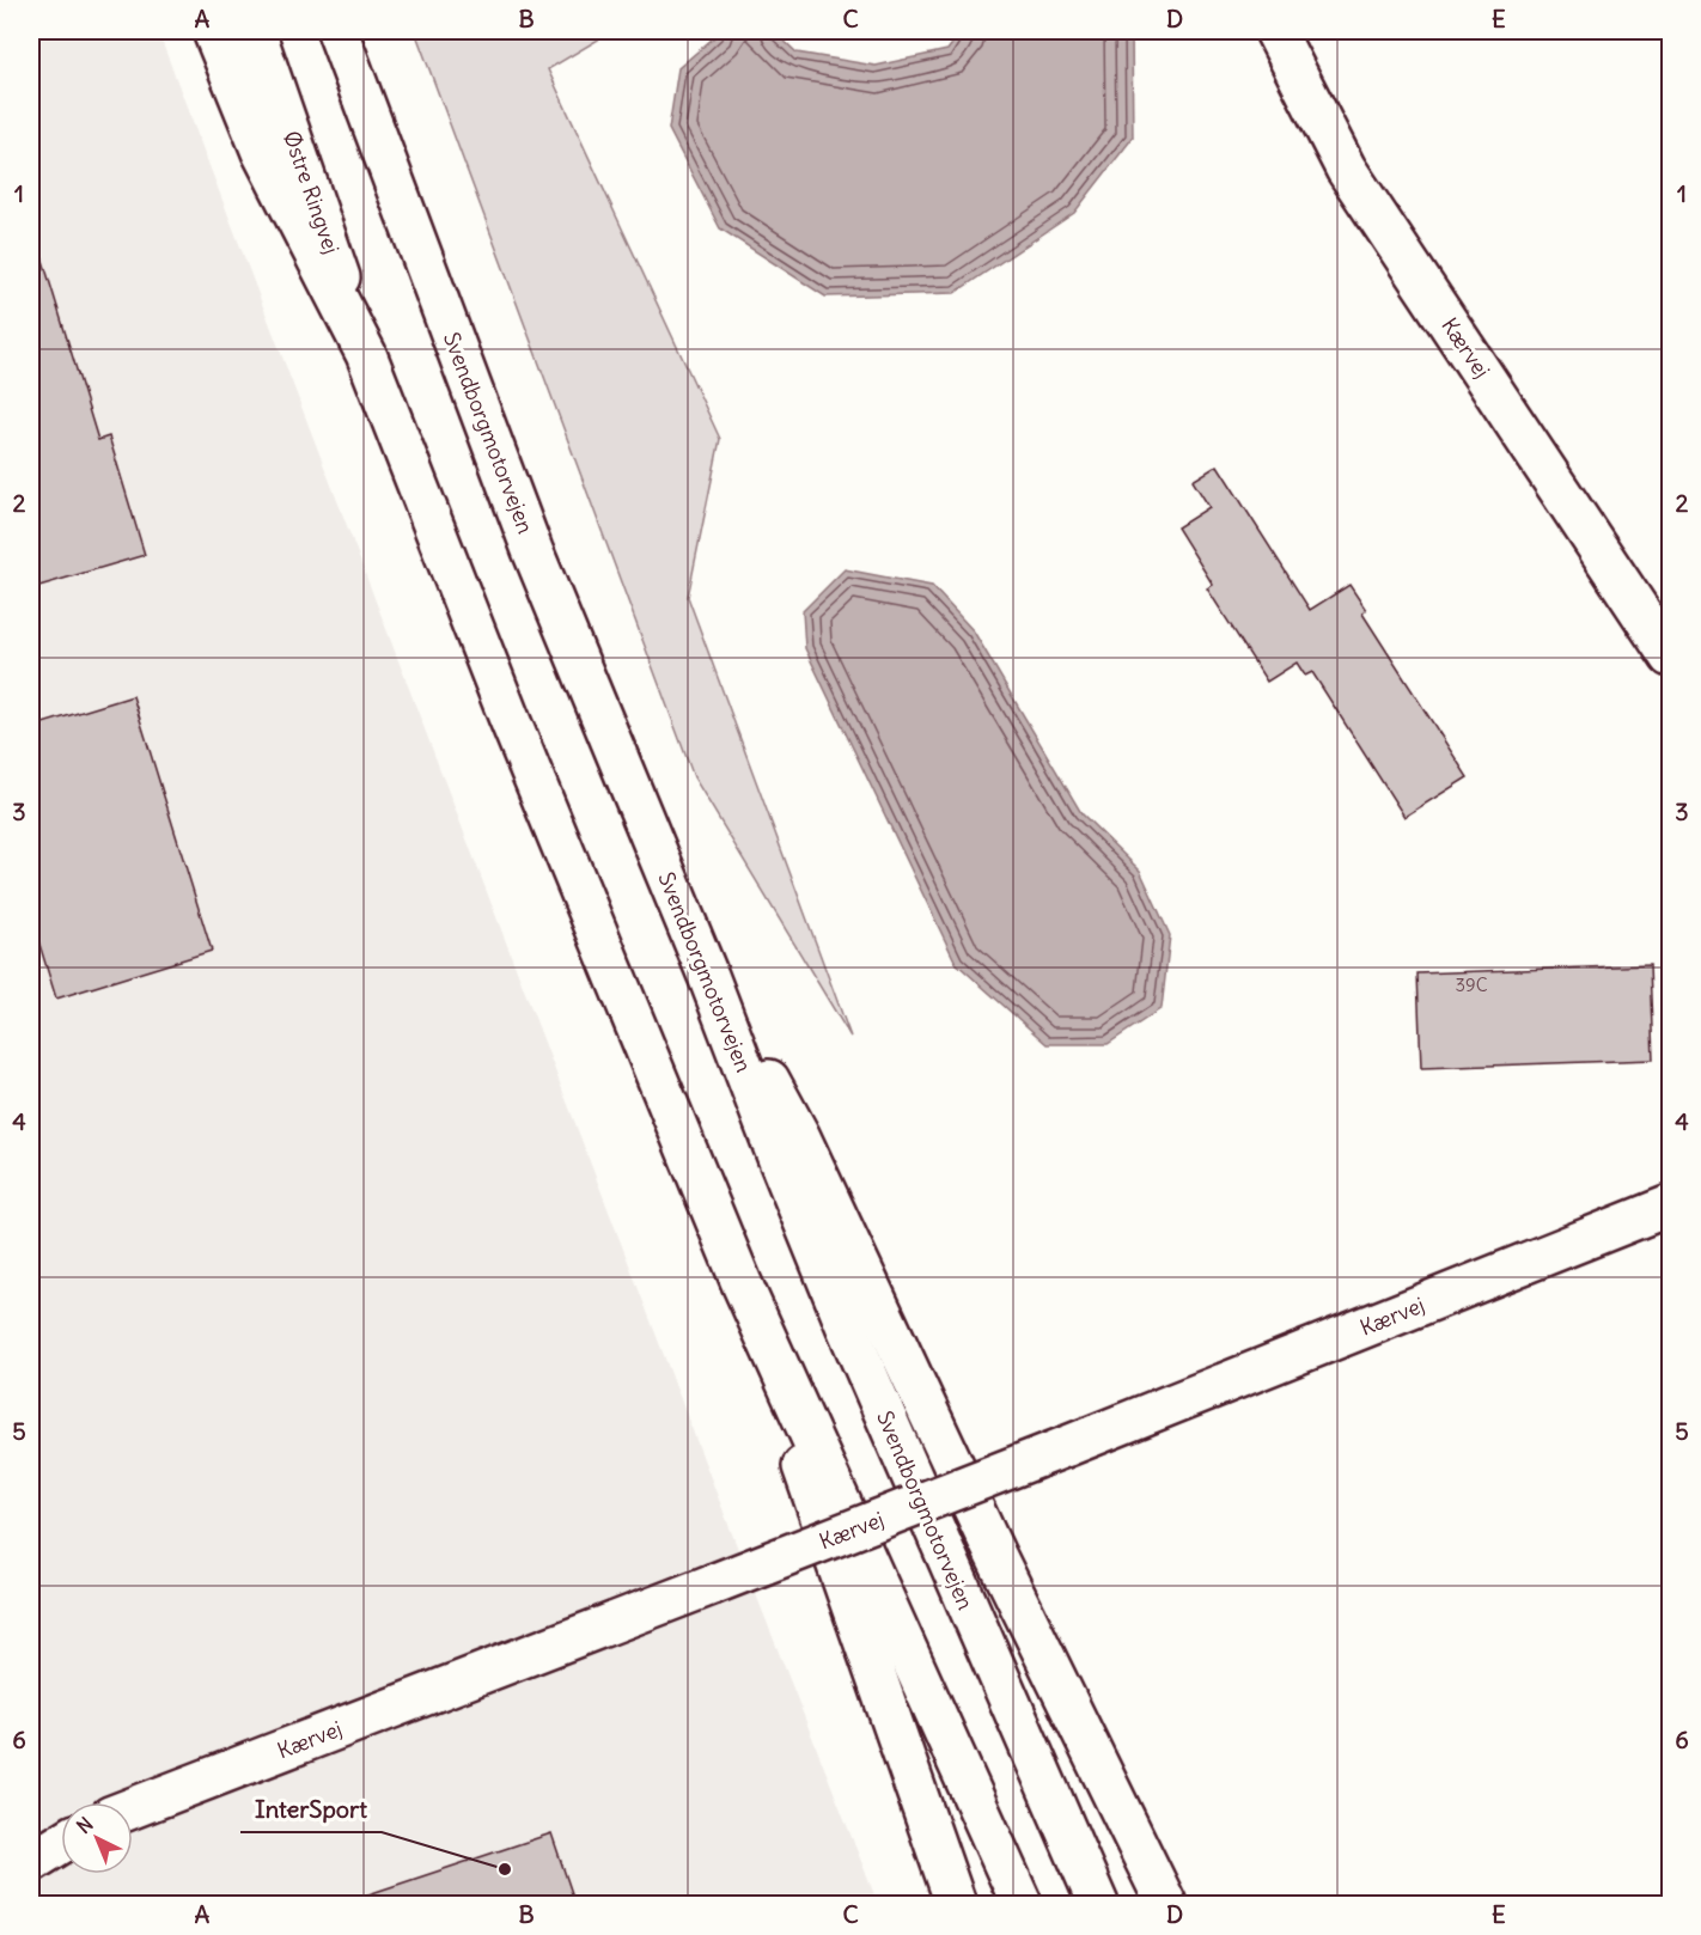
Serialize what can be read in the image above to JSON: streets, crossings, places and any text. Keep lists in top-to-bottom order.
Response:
{
  "streets": {
    "main road": ["Østre Ringvej", "Kærvej", "Svendborgmotorvejen"]
  },
  "places": ["InterSport"],
  "house_numbers": ["39C"],
  "north": "top left",
  "grid": {
    "columns": [
      "A",
      "B",
      "C",
      "D",
      "E"
    ],
    "rows": [
      "1",
      "2",
      "3",
      "4",
      "5",
      "6"
    ]
  }
}
